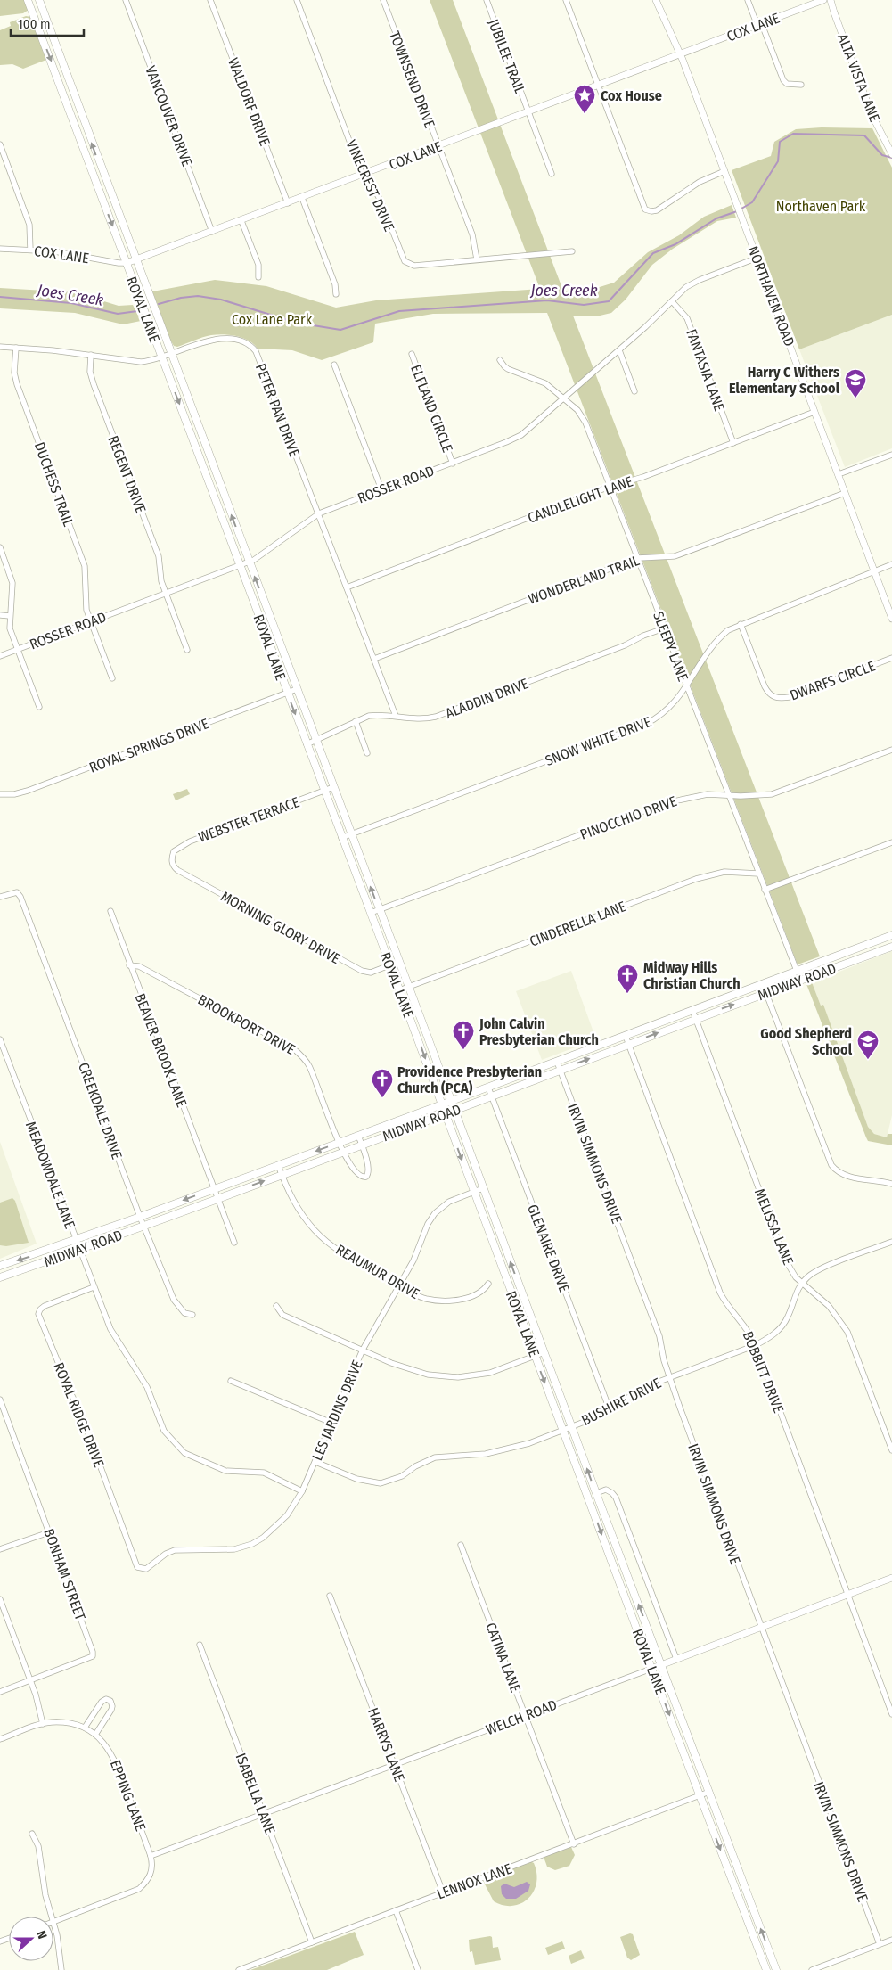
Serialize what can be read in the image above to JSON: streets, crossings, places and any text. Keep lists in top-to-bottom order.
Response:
{
  "streets": {
    "main road": ["ROYAL LANE", "MIDWAY ROAD"],
    "street": [
      "COX LANE",
      "JUBILEE TRAIL",
      "ALTA VISTA LANE",
      "TOWNSEND DRIVE",
      "WALDORF DRIVE",
      "VANCOUVER DRIVE",
      "VINECREST DRIVE",
      "NORTHAVEN ROAD",
      "FANTASIA LANE",
      "ELFLAND CIRCLE",
      "PETER PAN DRIVE",
      "REGENT DRIVE",
      "DUCHESS TRAIL",
      "ROSSER ROAD",
      "CANDLELIGHT LANE",
      "WONDERLAND TRAIL",
      "SLEEPY LANE",
      "DWARFS CIRCLE",
      "ALADDIN DRIVE",
      "SNOW WHITE DRIVE",
      "ROYAL SPRINGS DRIVE",
      "PINOCCHIO DRIVE",
      "WEBSTER TERRACE",
      "CINDERELLA LANE",
      "MORNING GLORY DRIVE",
      "BROOKPORT DRIVE",
      "BEAVER BROOK LANE",
      "CREEKDALE DRIVE",
      "IRVIN SIMMONS DRIVE",
      "MEADOWDALE LANE",
      "MELISSA LANE",
      "GLENAIRE DRIVE",
      "REAUMUR DRIVE",
      "BOBBITT DRIVE",
      "BUSHIRE DRIVE",
      "LES JARDINS DRIVE",
      "ROYAL RIDGE DRIVE",
      "BONHAM STREET",
      "CATINA LANE",
      "WELCH ROAD",
      "HARRYS LANE",
      "ISABELLA LANE",
      "EPPING LANE",
      "LENNOX LANE"
    ]
  },
  "crossings": [
    ["COX LANE", "JUBILEE TRAIL"],
    ["COX LANE", "TOWNSEND DRIVE"],
    ["COX LANE", "WALDORF DRIVE"],
    ["COX LANE", "VANCOUVER DRIVE"],
    ["COX LANE", "VINECREST DRIVE"],
    ["COX LANE", "NORTHAVEN ROAD"],
    ["COX LANE", "ROYAL LANE"],
    ["TOWNSEND DRIVE", "VINECREST DRIVE"],
    ["NORTHAVEN ROAD", "ROSSER ROAD"],
    ["NORTHAVEN ROAD", "CANDLELIGHT LANE"],
    ["NORTHAVEN ROAD", "WONDERLAND TRAIL"],
    ["NORTHAVEN ROAD", "SNOW WHITE DRIVE"],
    ["ROYAL LANE", "PETER PAN DRIVE"],
    ["ROYAL LANE", "ROSSER ROAD"],
    ["ROYAL LANE", "ALADDIN DRIVE"],
    ["ROYAL LANE", "SNOW WHITE DRIVE"],
    ["ROYAL LANE", "ROYAL SPRINGS DRIVE"],
    ["ROYAL LANE", "PINOCCHIO DRIVE"],
    ["ROYAL LANE", "WEBSTER TERRACE"],
    ["ROYAL LANE", "CINDERELLA LANE"],
    ["ROYAL LANE", "MORNING GLORY DRIVE"],
    ["ROYAL LANE", "MIDWAY ROAD"],
    ["ROYAL LANE", "BUSHIRE DRIVE"],
    ["ROYAL LANE", "LES JARDINS DRIVE"],
    ["ROYAL LANE", "WELCH ROAD"],
    ["ROYAL LANE", "LENNOX LANE"],
    ["FANTASIA LANE", "ROSSER ROAD"],
    ["FANTASIA LANE", "CANDLELIGHT LANE"],
    ["ELFLAND CIRCLE", "ROSSER ROAD"],
    ["PETER PAN DRIVE", "REGENT DRIVE"],
    ["PETER PAN DRIVE", "DUCHESS TRAIL"],
    ["PETER PAN DRIVE", "ROSSER ROAD"],
    ["PETER PAN DRIVE", "CANDLELIGHT LANE"],
    ["PETER PAN DRIVE", "WONDERLAND TRAIL"],
    ["PETER PAN DRIVE", "ALADDIN DRIVE"],
    ["REGENT DRIVE", "ROSSER ROAD"],
    ["DUCHESS TRAIL", "ROSSER ROAD"],
    ["ROSSER ROAD", "SLEEPY LANE"],
    ["CANDLELIGHT LANE", "SLEEPY LANE"],
    ["WONDERLAND TRAIL", "SLEEPY LANE"],
    ["SLEEPY LANE", "ALADDIN DRIVE"],
    ["SLEEPY LANE", "SNOW WHITE DRIVE"],
    ["SLEEPY LANE", "PINOCCHIO DRIVE"],
    ["SLEEPY LANE", "CINDERELLA LANE"],
    ["SLEEPY LANE", "MIDWAY ROAD"],
    ["DWARFS CIRCLE", "SNOW WHITE DRIVE"],
    ["WEBSTER TERRACE", "MORNING GLORY DRIVE"],
    ["MIDWAY ROAD", "BROOKPORT DRIVE"],
    ["MIDWAY ROAD", "BEAVER BROOK LANE"],
    ["MIDWAY ROAD", "CREEKDALE DRIVE"],
    ["MIDWAY ROAD", "IRVIN SIMMONS DRIVE"],
    ["MIDWAY ROAD", "MEADOWDALE LANE"],
    ["MIDWAY ROAD", "MELISSA LANE"],
    ["MIDWAY ROAD", "GLENAIRE DRIVE"],
    ["MIDWAY ROAD", "REAUMUR DRIVE"],
    ["MIDWAY ROAD", "BOBBITT DRIVE"],
    ["BROOKPORT DRIVE", "BEAVER BROOK LANE"],
    ["IRVIN SIMMONS DRIVE", "BUSHIRE DRIVE"],
    ["IRVIN SIMMONS DRIVE", "WELCH ROAD"],
    ["MEADOWDALE LANE", "LES JARDINS DRIVE"],
    ["MEADOWDALE LANE", "ROYAL RIDGE DRIVE"],
    ["MELISSA LANE", "BUSHIRE DRIVE"],
    ["GLENAIRE DRIVE", "BUSHIRE DRIVE"],
    ["REAUMUR DRIVE", "LES JARDINS DRIVE"],
    ["BOBBITT DRIVE", "BUSHIRE DRIVE"],
    ["BOBBITT DRIVE", "WELCH ROAD"],
    ["BUSHIRE DRIVE", "LES JARDINS DRIVE"],
    ["LES JARDINS DRIVE", "ROYAL RIDGE DRIVE"],
    ["CATINA LANE", "WELCH ROAD"],
    ["CATINA LANE", "LENNOX LANE"],
    ["WELCH ROAD", "HARRYS LANE"],
    ["WELCH ROAD", "ISABELLA LANE"],
    ["WELCH ROAD", "EPPING LANE"],
    ["HARRYS LANE", "LENNOX LANE"],
    ["ISABELLA LANE", "LENNOX LANE"]
  ],
  "water": ["Joes Creek"],
  "parks": ["Northaven Park", "Cox Lane Park"],
  "places": {
    "place": ["Cox House"],
    "school or university": ["Harry C Withers Elementary School", "Good Shepherd School"],
    "church": ["Midway Hills Christian Church", "John Calvin Presbyterian Church", "Providence Presbyterian Church (PCA)"]
  },
  "scale_bar": "100 m",
  "north": "right"
}
